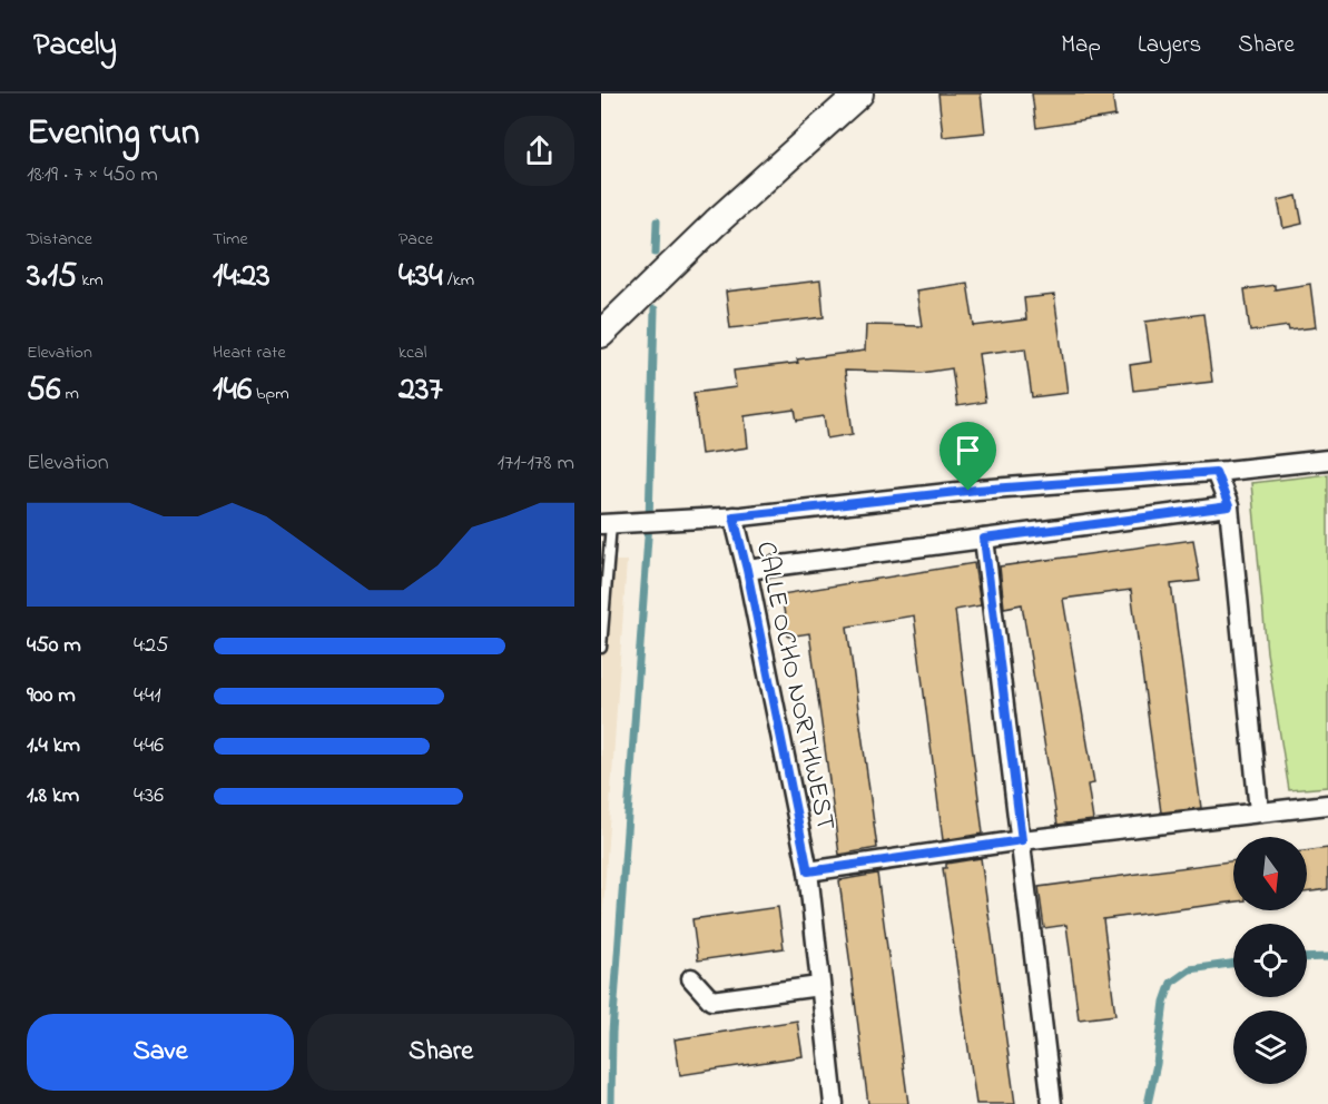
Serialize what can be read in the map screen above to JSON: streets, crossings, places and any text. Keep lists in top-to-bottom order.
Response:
{
  "streets": {
    "street": ["CALLE OCHO NORTHWEST"]
  },
  "north": "bottom",
  "page": {
    "header": "Pacely",
    "nav": ["Map", "Layers", "Share"],
    "heading": ["Evening run", "18:19 · 7 × 450 m"],
    "stats": [
      ["Distance", "3.15 km"],
      ["Time", "14:23"],
      ["Pace", "4:34 /km"],
      ["Elevation", "56 m"],
      ["Heart rate", "146 bpm"],
      ["kcal", "237"]
    ],
    "chart": ["Elevation", "171–178 m"],
    "list": [
      {
        "name": "450 m",
        "note": "4:25"
      },
      {
        "name": "900 m",
        "note": "4:41"
      },
      {
        "name": "1.4 km",
        "note": "4:46"
      },
      {
        "name": "1.8 km",
        "note": "4:36"
      }
    ],
    "buttons": ["Save", "Share"]
  }
}
